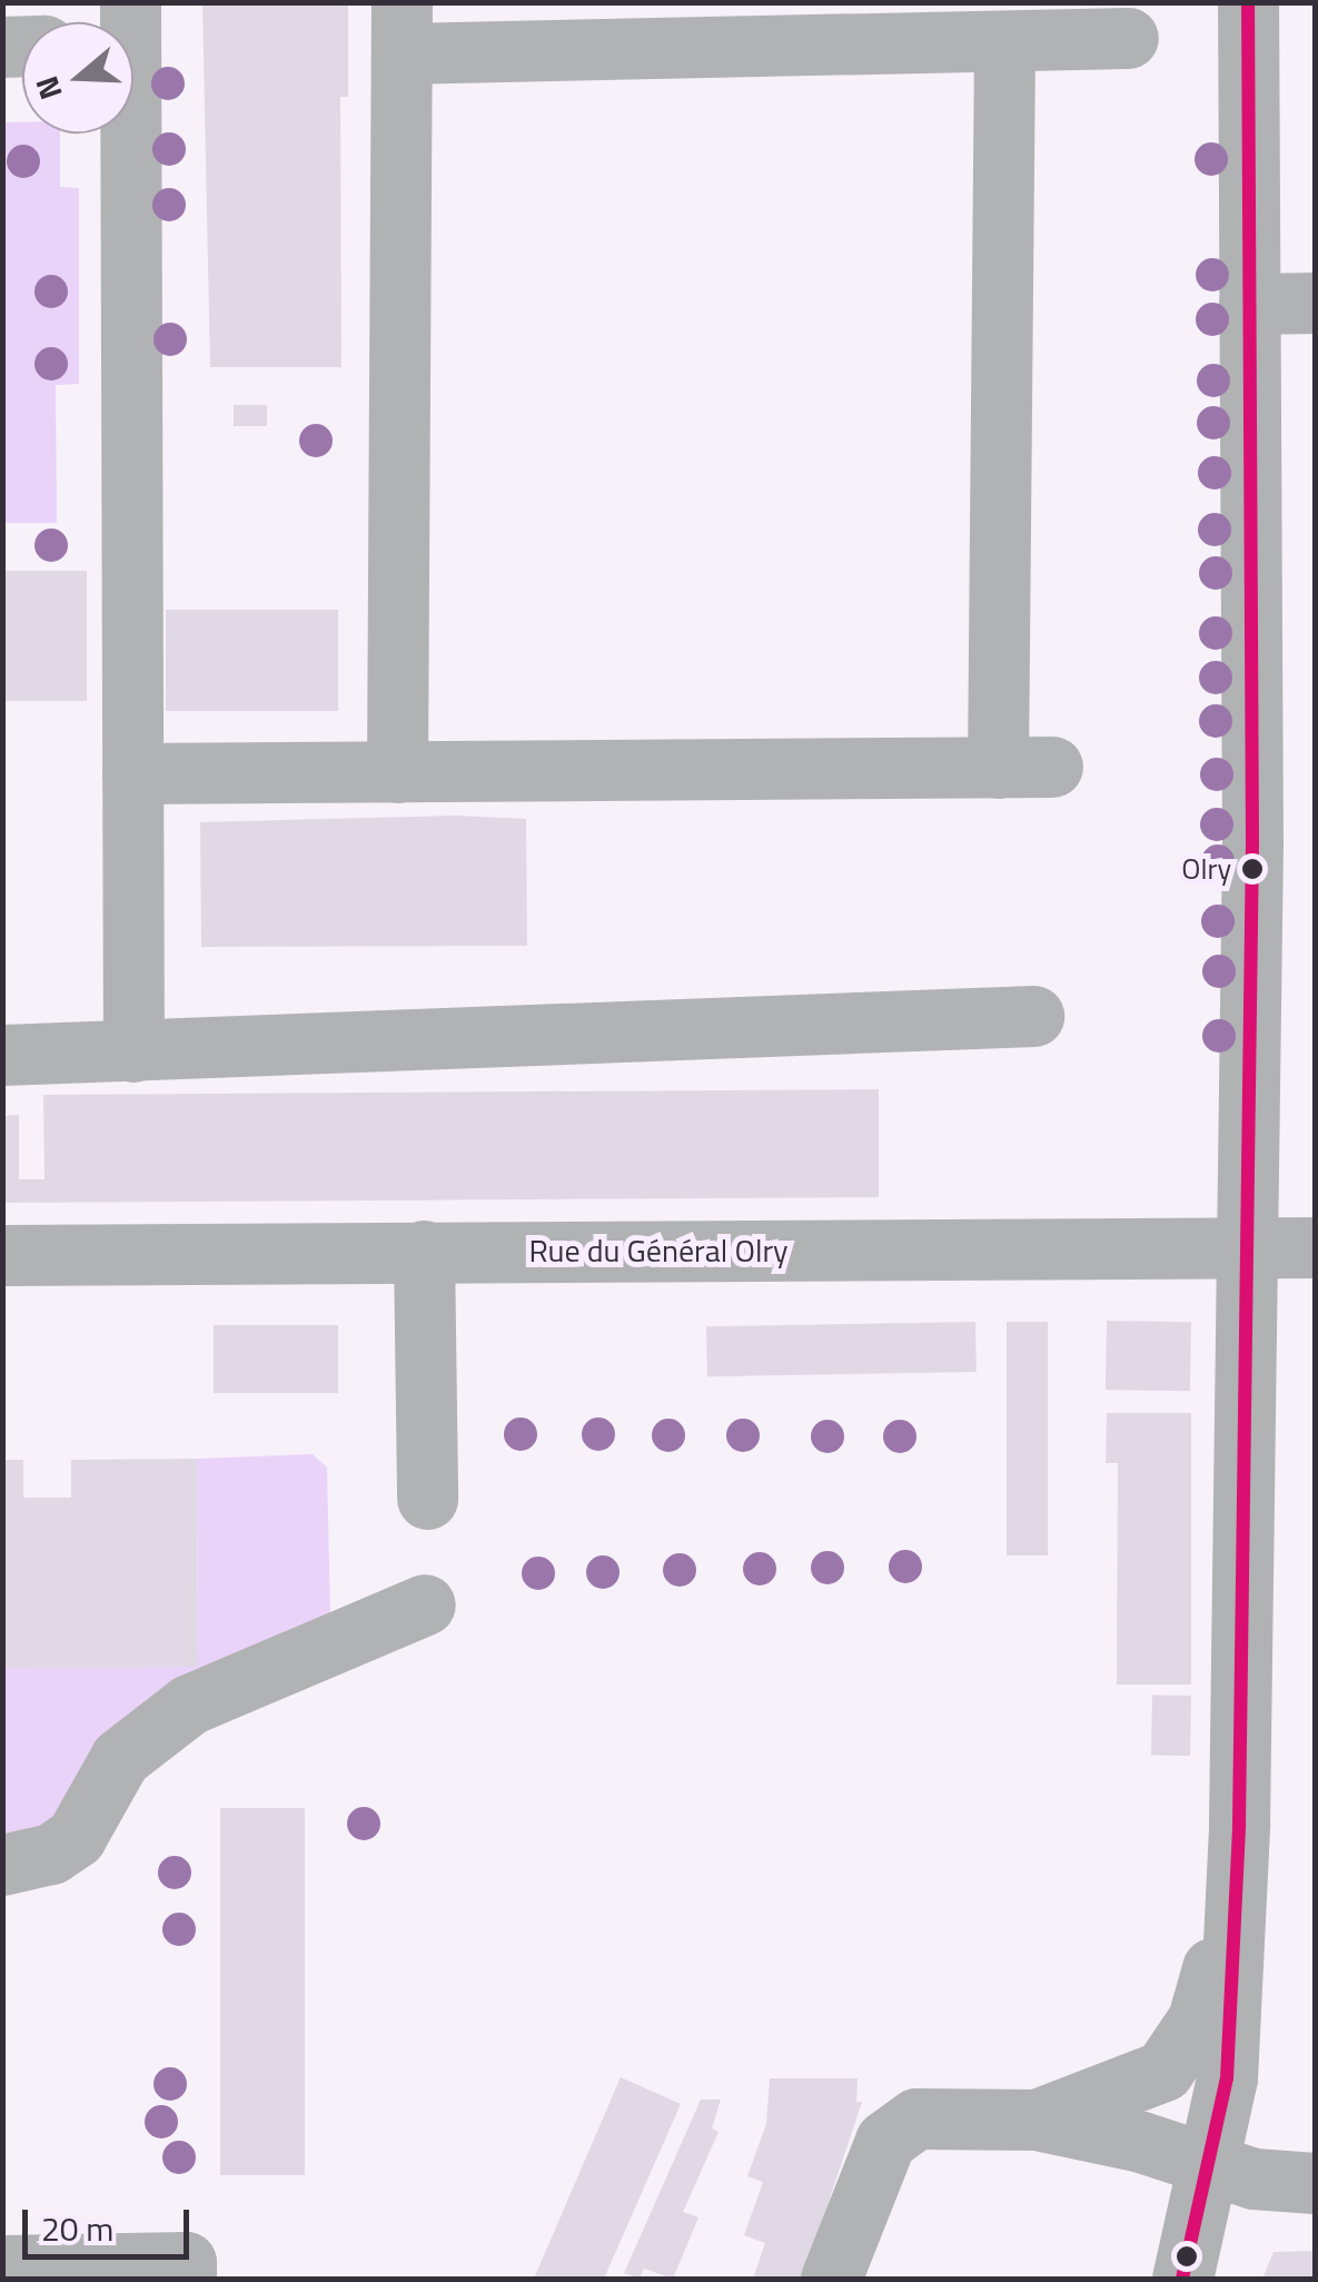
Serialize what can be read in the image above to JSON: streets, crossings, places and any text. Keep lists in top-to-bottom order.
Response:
{
  "streets": {
    "street": ["Rue du Général Olry"]
  },
  "places": ["Olry"],
  "scale_bar": "20 m",
  "north": "left"
}
